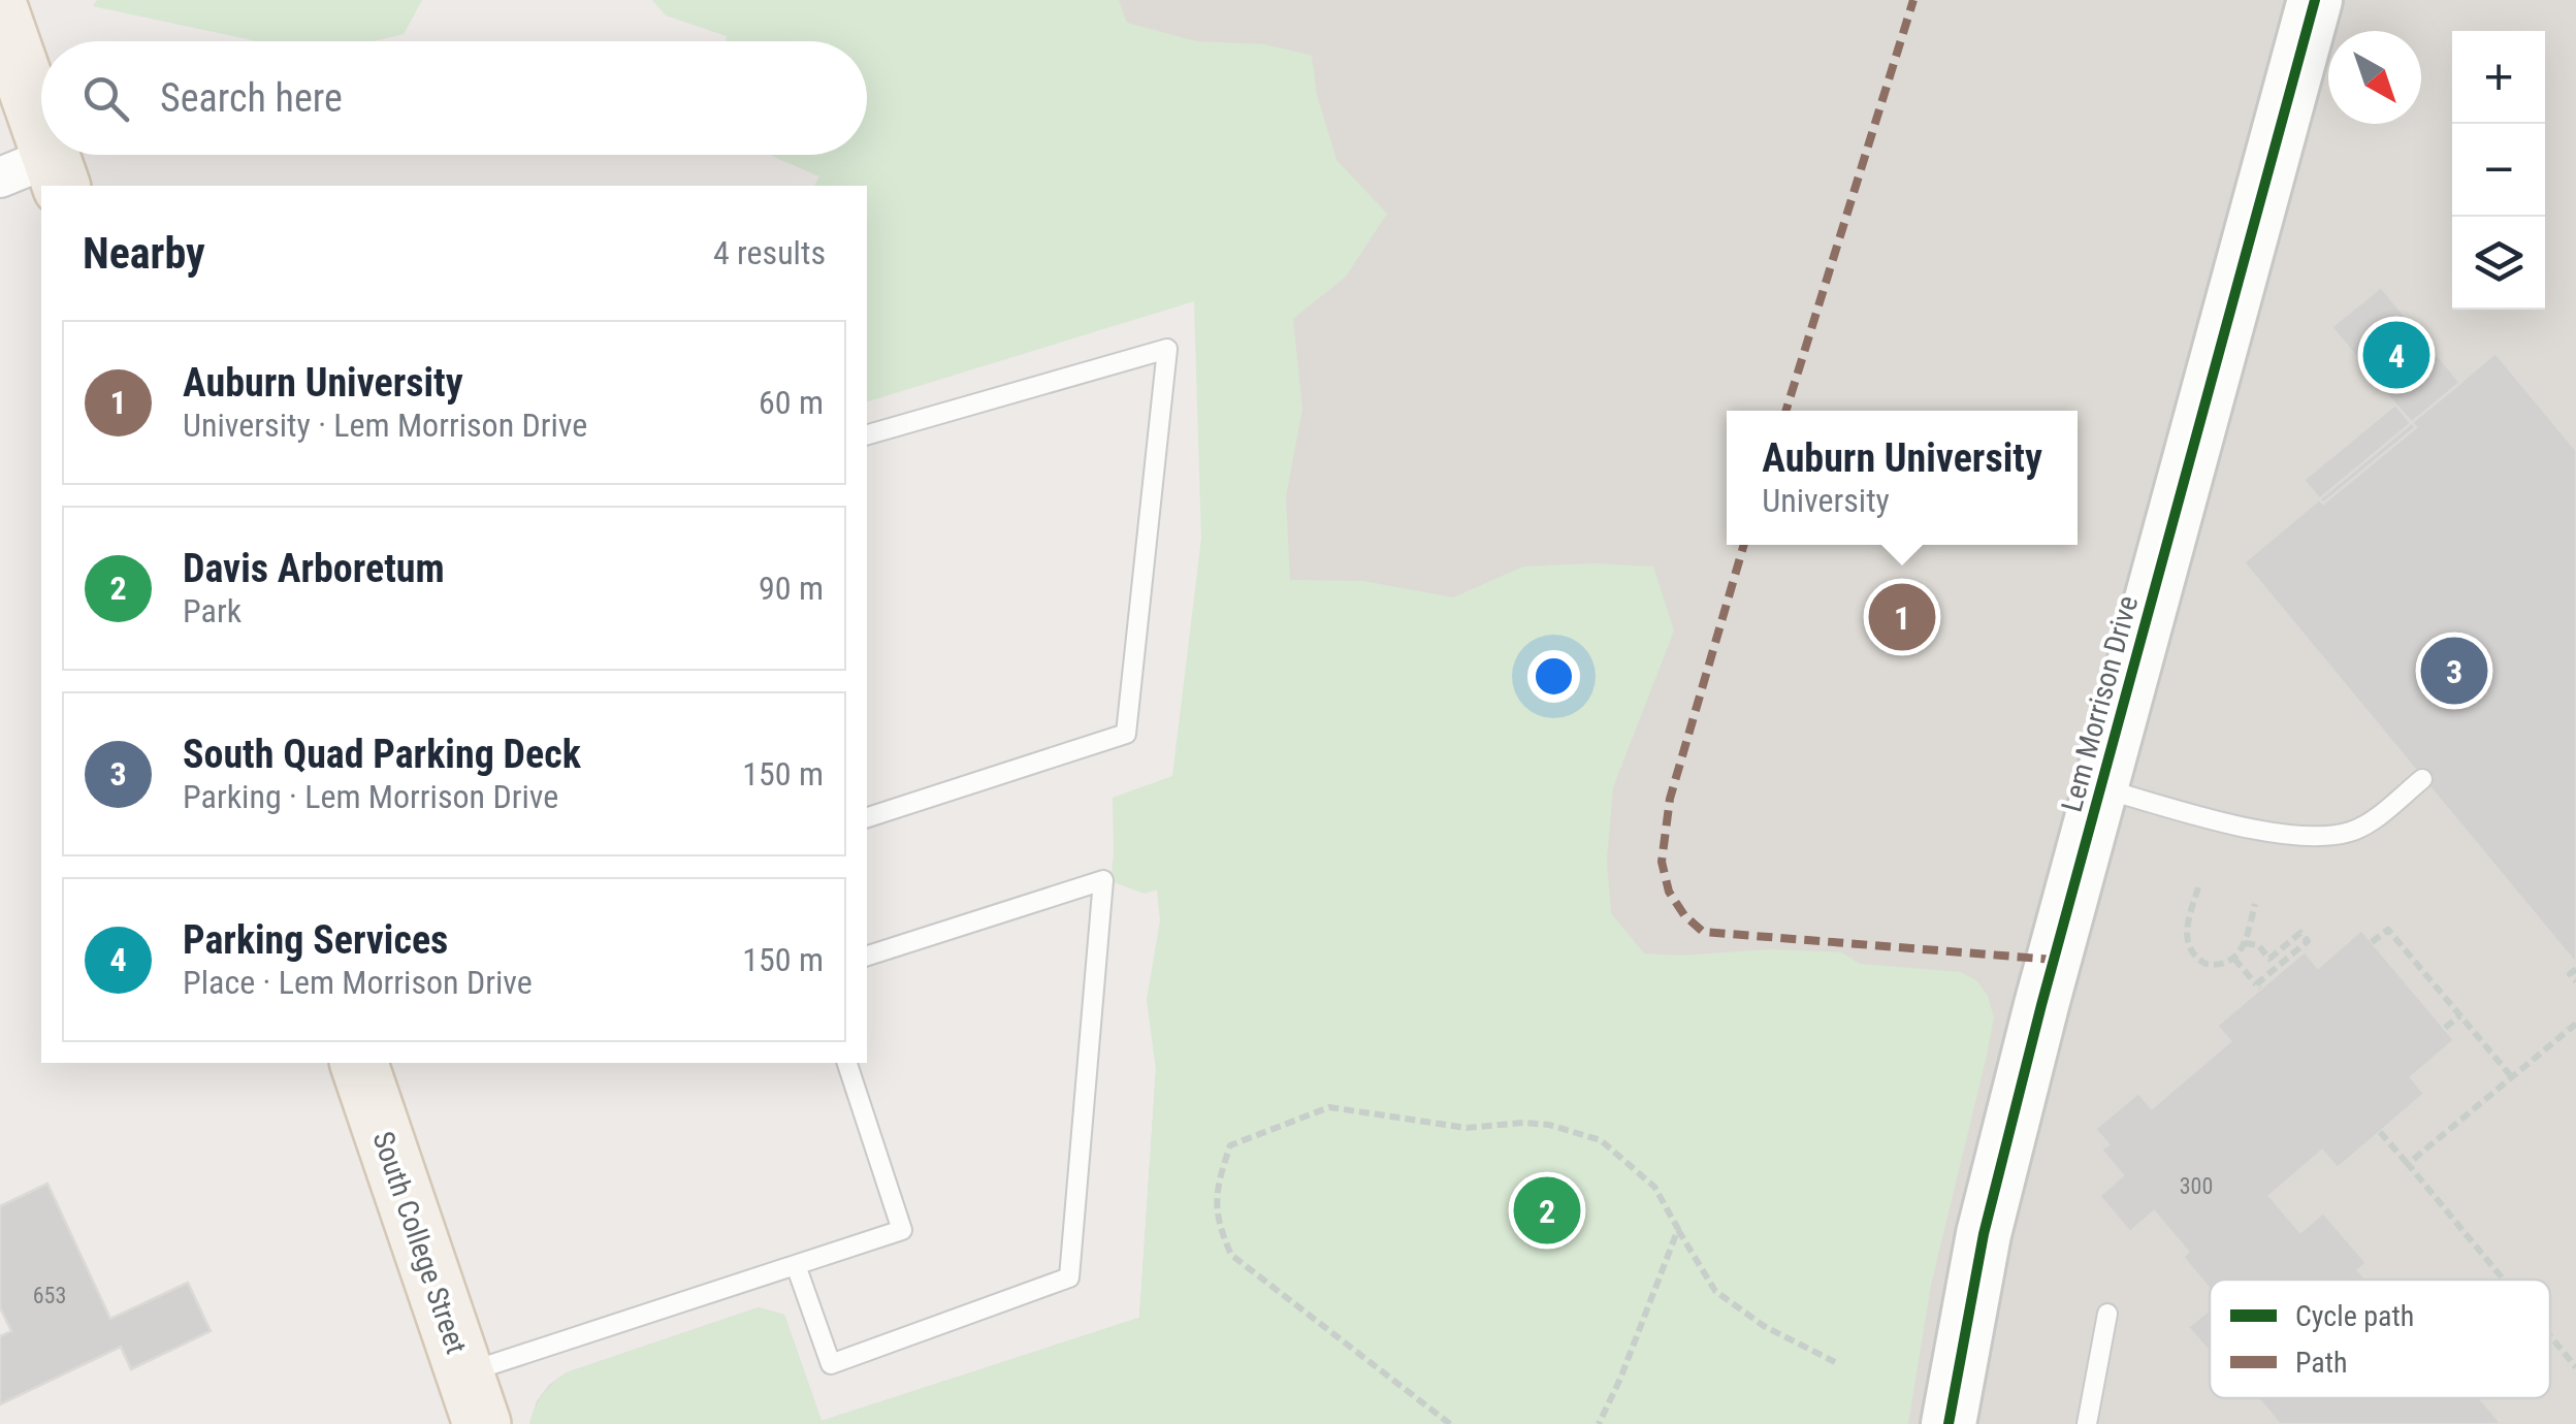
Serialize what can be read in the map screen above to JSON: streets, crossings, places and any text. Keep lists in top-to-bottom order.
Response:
{
  "streets": {
    "main road": ["South College Street"],
    "street": ["Lem Morrison Drive"]
  },
  "house_numbers": ["300", "653"],
  "legend": ["Cycle path", "Path"],
  "north": "bottom right",
  "page": {
    "map_buttons": ["+", "−"],
    "search": "Search here",
    "heading": ["Nearby", "4 results"],
    "pins": [
      "4",
      "1",
      "3",
      "2"
    ],
    "list": [
      {
        "mark": "1",
        "name": "Auburn University",
        "note": "University · Lem Morrison Drive",
        "value": "60 m"
      },
      {
        "mark": "2",
        "name": "Davis Arboretum",
        "note": "Park",
        "value": "90 m"
      },
      {
        "mark": "3",
        "name": "South Quad Parking Deck",
        "note": "Parking · Lem Morrison Drive",
        "value": "150 m"
      },
      {
        "mark": "4",
        "name": "Parking Services",
        "note": "Place · Lem Morrison Drive",
        "value": "150 m"
      }
    ],
    "popup": ["Auburn University", "University"]
  }
}
